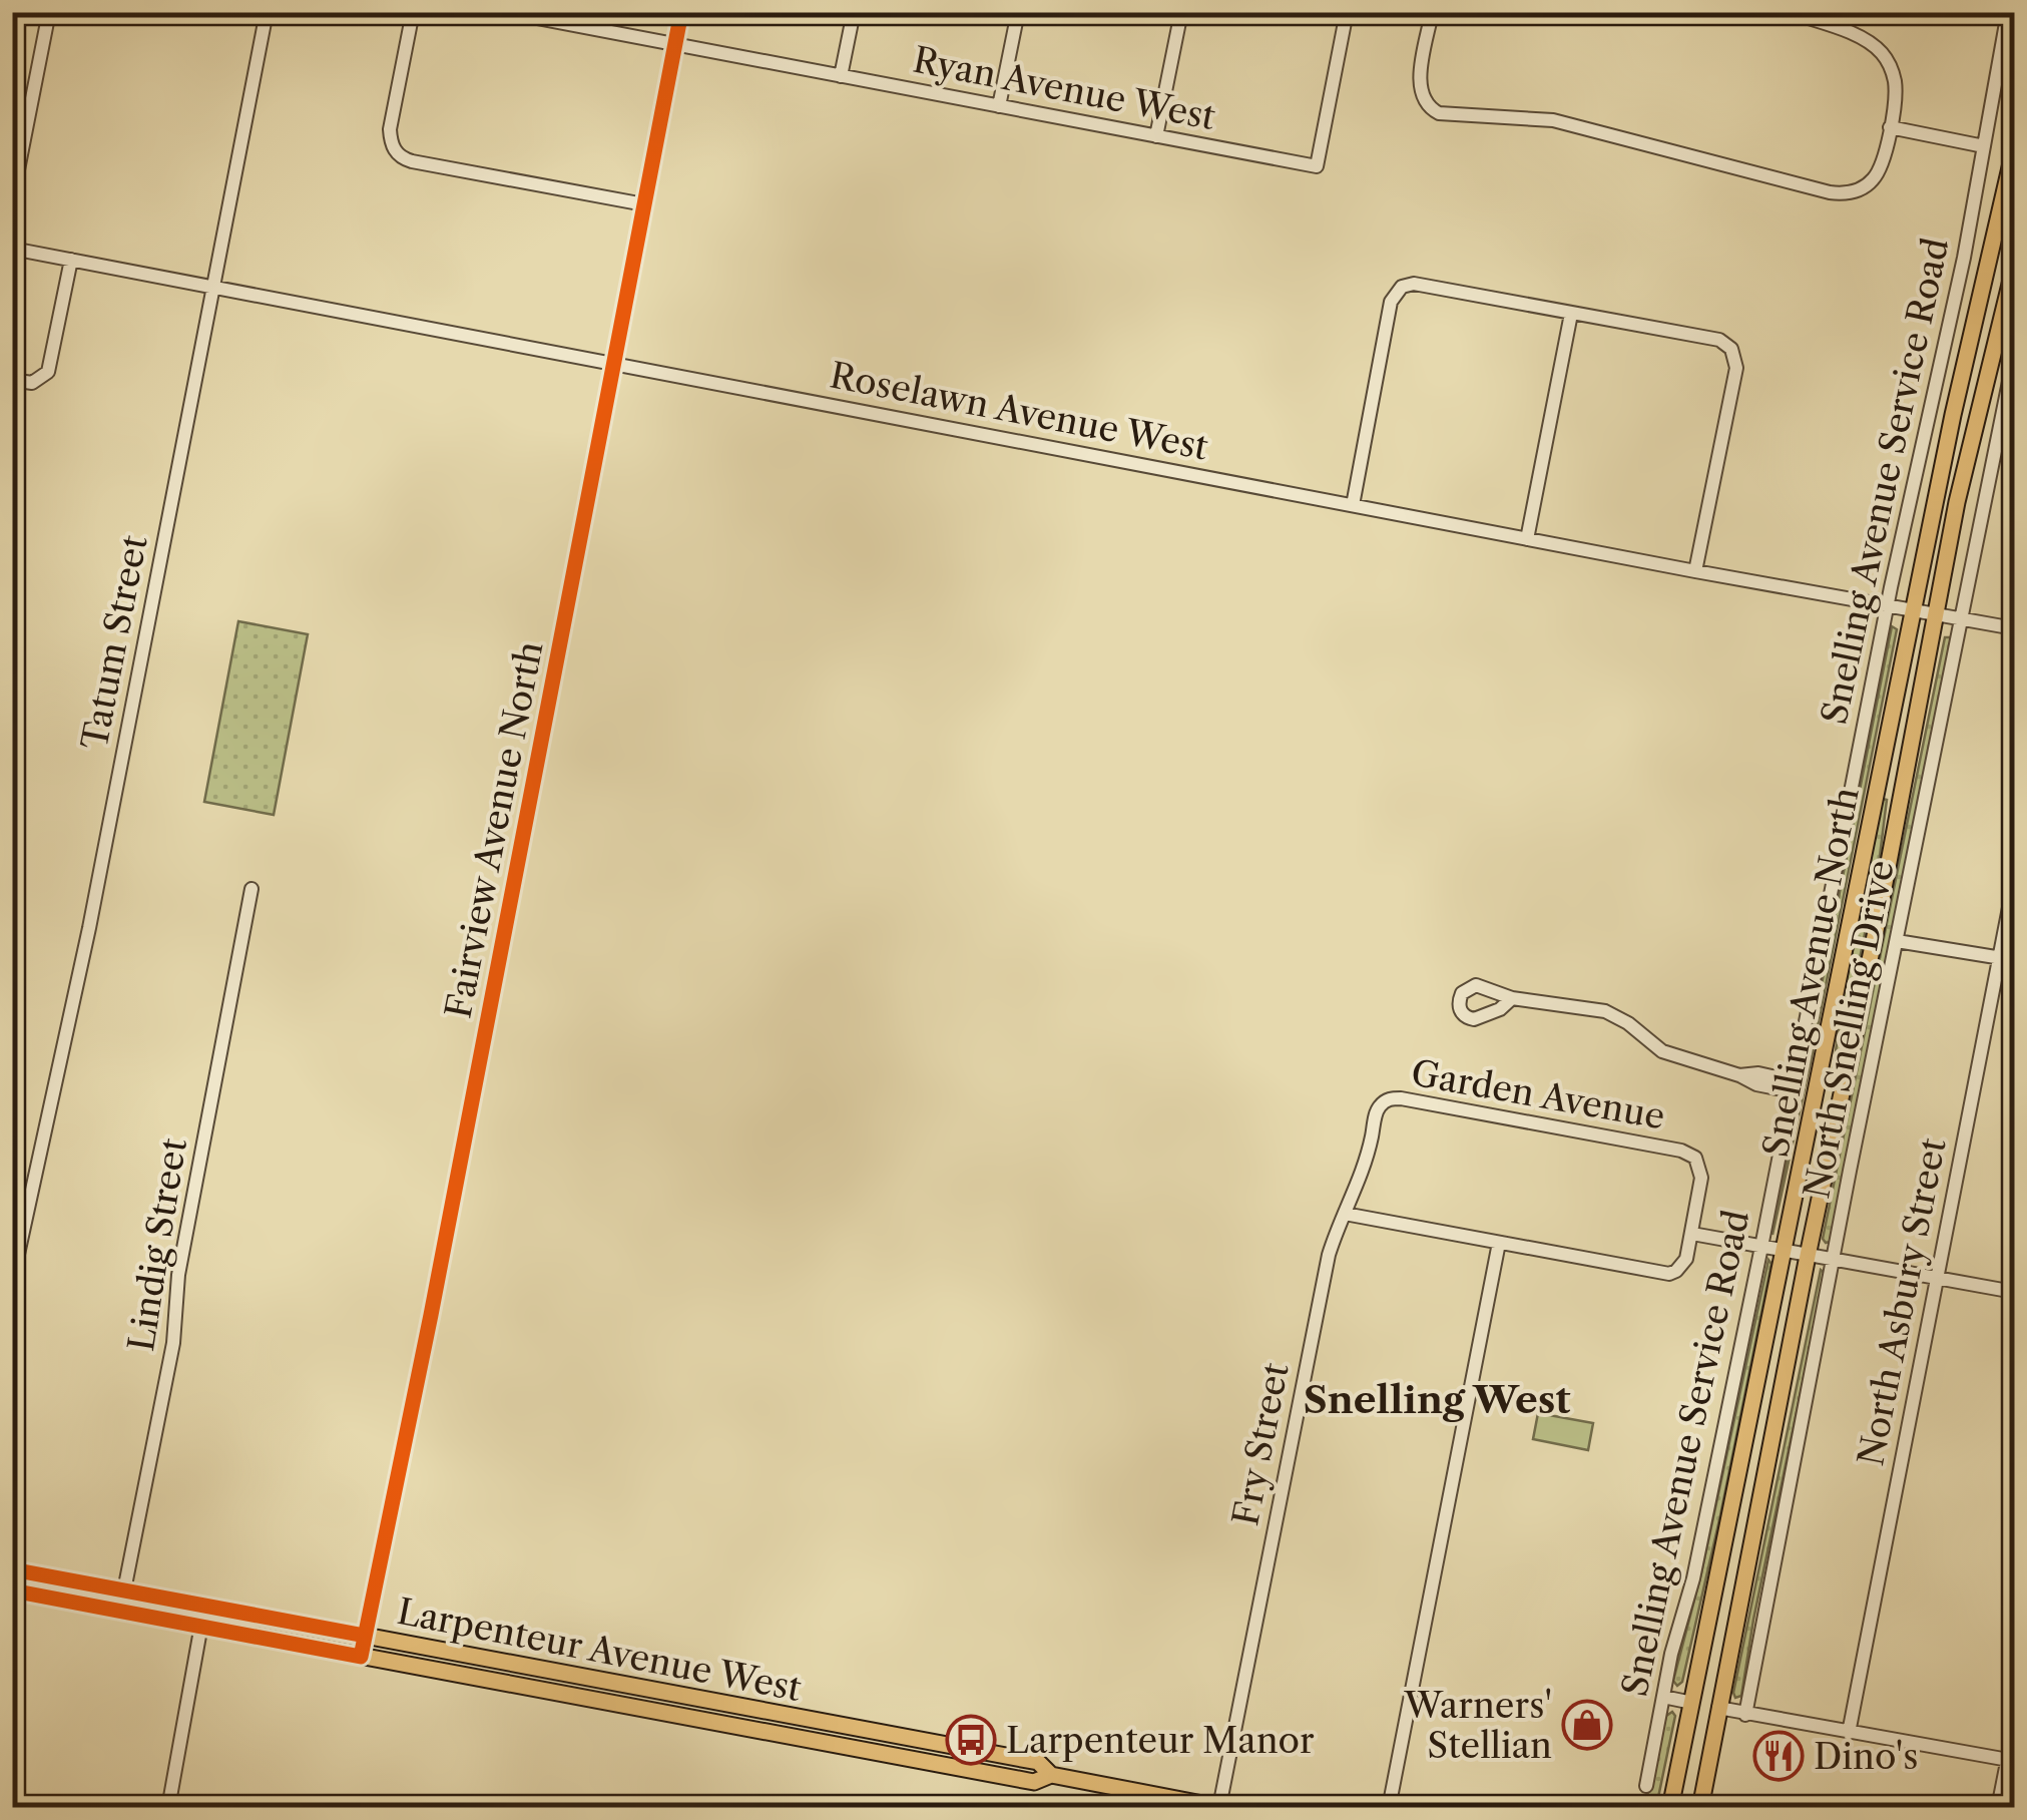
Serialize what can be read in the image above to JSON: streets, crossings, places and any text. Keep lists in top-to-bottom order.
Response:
{
  "streets": {
    "main road": ["Snelling Avenue North", "Larpenteur Avenue West"],
    "street": [
      "Ryan Avenue West",
      "Roselawn Avenue West",
      "Snelling Avenue Service Road",
      "Tatum Street",
      "Fairview Avenue North",
      "North Snelling Drive",
      "Garden Avenue",
      "Lindig Street",
      "North Asbury Street",
      "Fry Street"
    ]
  },
  "crossings": [
    ["Ryan Avenue West", "Fairview Avenue North"],
    ["Roselawn Avenue West", "Snelling Avenue Service Road"],
    ["Roselawn Avenue West", "Tatum Street"],
    ["Roselawn Avenue West", "Fairview Avenue North"],
    ["Roselawn Avenue West", "Snelling Avenue North"],
    ["Roselawn Avenue West", "North Snelling Drive"],
    ["Fairview Avenue North", "Larpenteur Avenue West"],
    ["Garden Avenue", "Fry Street"],
    ["Lindig Street", "Larpenteur Avenue West"],
    ["Fry Street", "Larpenteur Avenue West"]
  ],
  "districts": ["Snelling West"],
  "places": {
    "shop": ["Warners' Stellian"],
    "bus stop": ["Larpenteur Manor"],
    "restaurant": ["Dino's"]
  }
}
